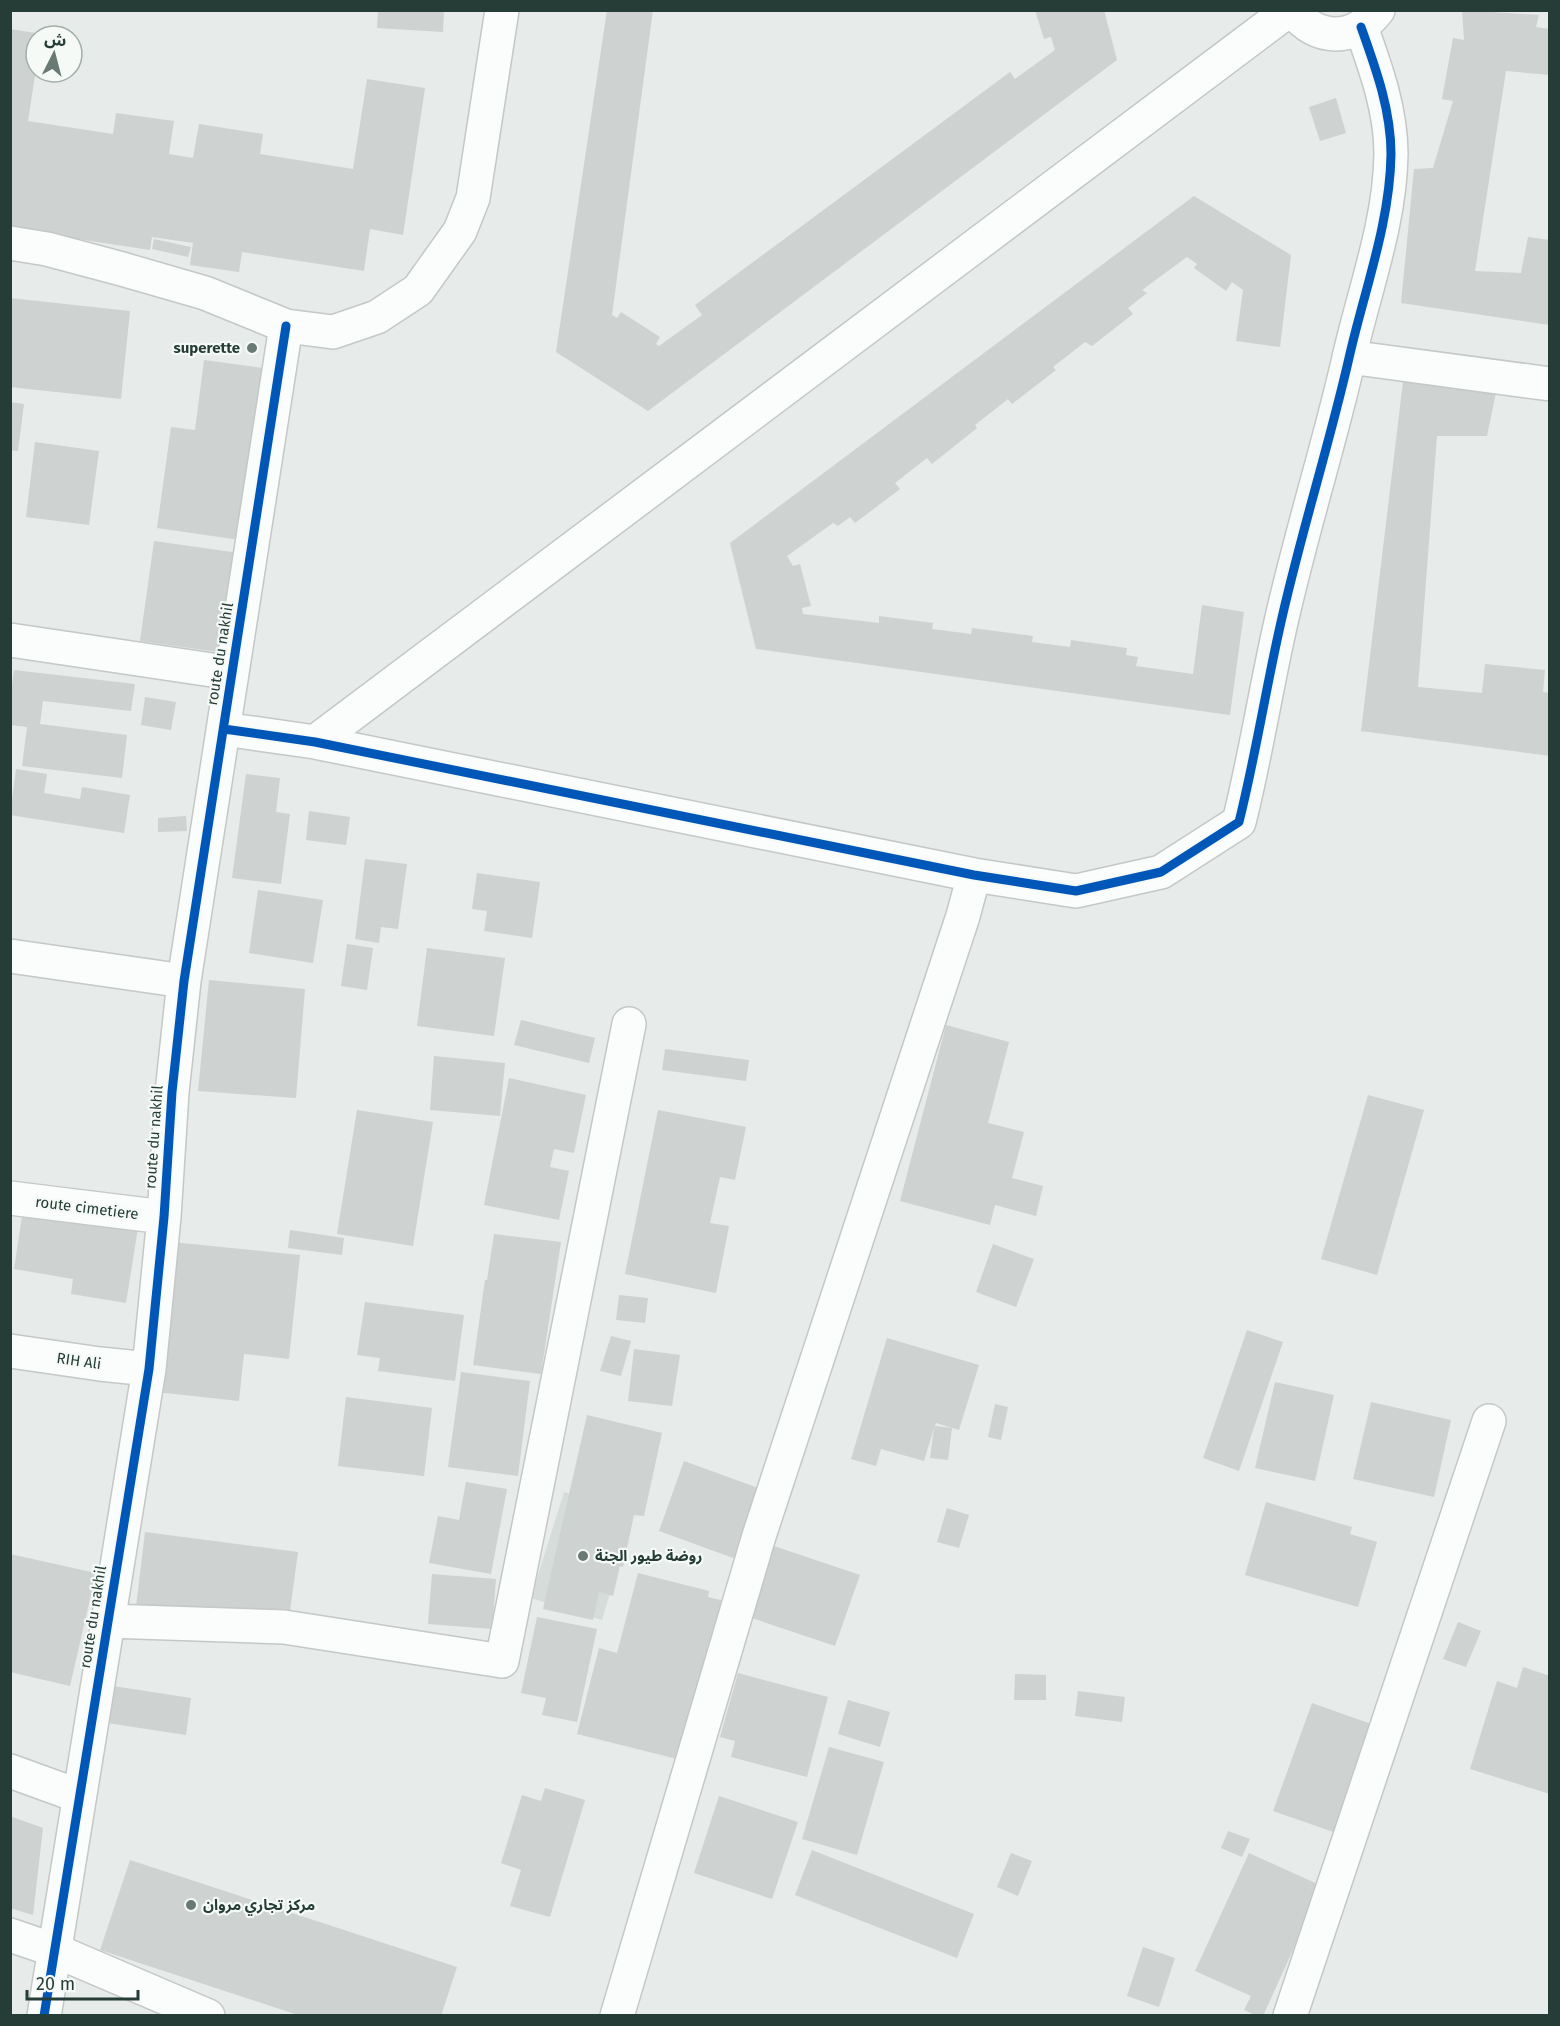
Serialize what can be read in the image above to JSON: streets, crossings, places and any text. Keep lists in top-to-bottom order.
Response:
{
  "streets": {
    "street": ["route du nakhil", "route cimetiere", "RIH Ali"]
  },
  "crossings": [
    ["route du nakhil", "route cimetiere"],
    ["route du nakhil", "RIH Ali"]
  ],
  "places": ["superette", "روضة طيور الجنة", "مركز تجاري مروان"],
  "scale_bar": "20 m",
  "north": "top"
}
